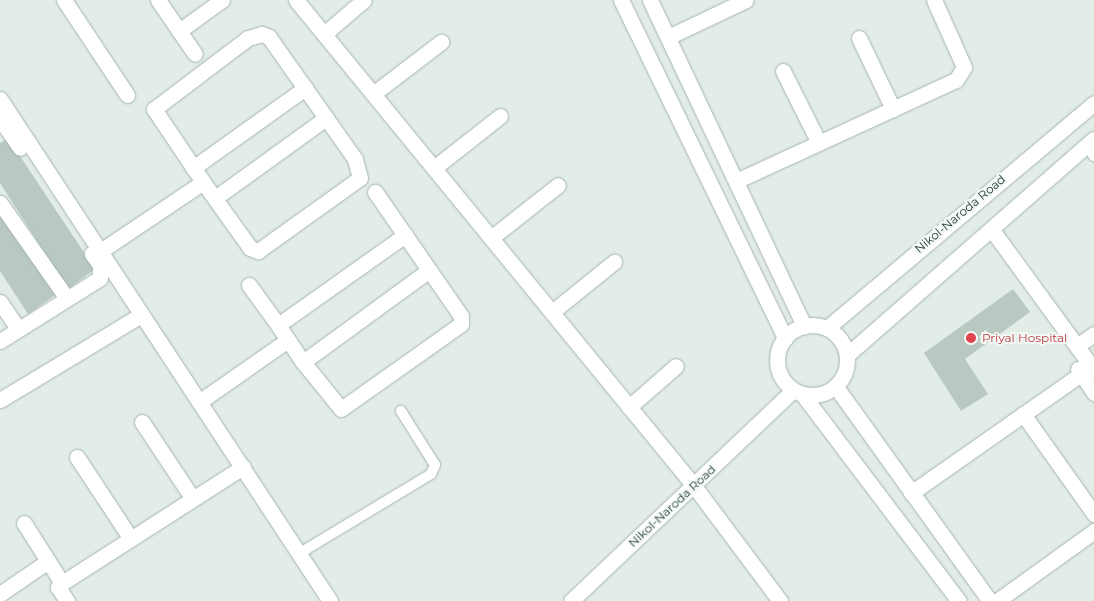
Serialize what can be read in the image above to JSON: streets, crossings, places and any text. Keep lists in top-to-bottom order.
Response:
{
  "streets": {
    "street": ["Nikol-Naroda Road"]
  },
  "places": ["Priyal Hospital"]
}
